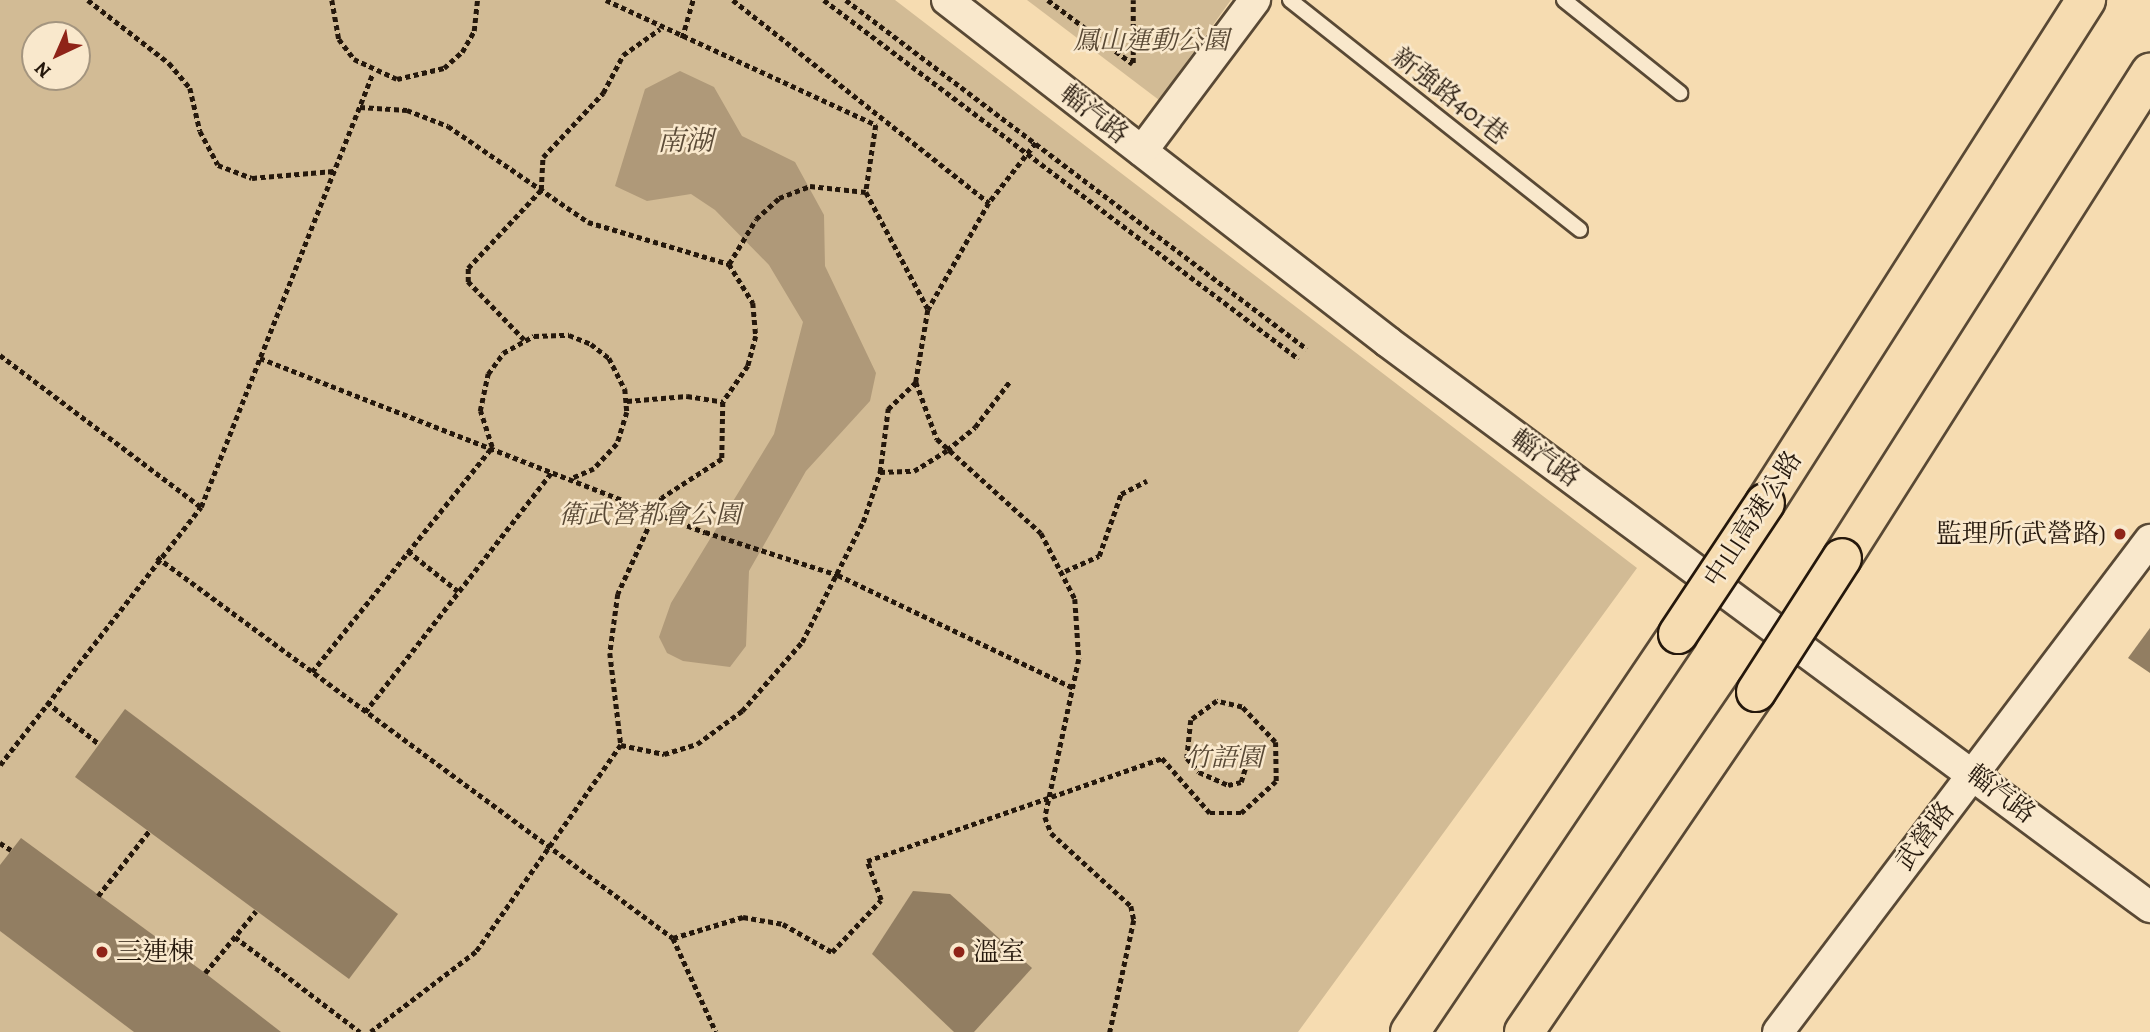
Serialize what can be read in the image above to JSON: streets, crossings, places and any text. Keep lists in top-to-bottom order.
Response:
{
  "streets": {
    "highway": ["中山高速公路"],
    "street": ["輜汽路", "武營路"],
    "lane": ["新強路401巷"]
  },
  "crossings": [
    ["輜汽路", "武營路"]
  ],
  "water": ["南湖"],
  "parks": ["鳳山運動公園", "衛武營都會公園", "竹語園"],
  "places": ["監理所(武營路)", "三連棟", "溫室"],
  "north": "bottom left"
}
